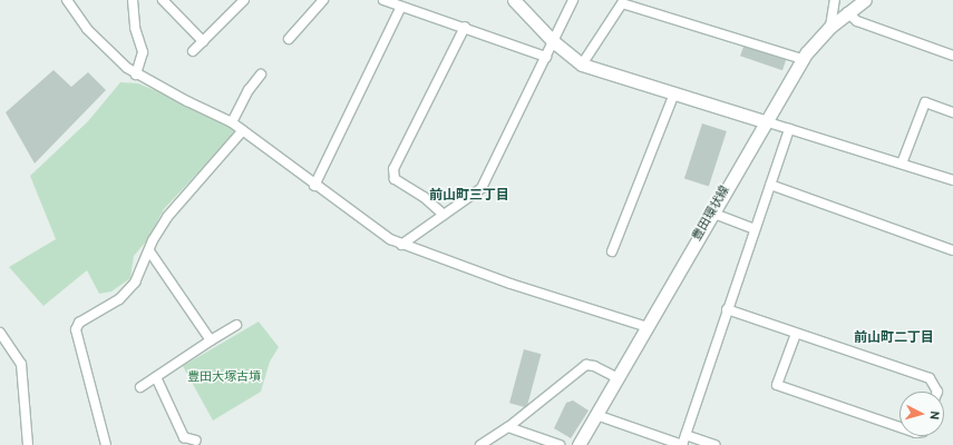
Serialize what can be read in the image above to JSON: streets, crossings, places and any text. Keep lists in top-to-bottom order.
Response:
{
  "streets": {
    "main road": ["豊田環状線"]
  },
  "districts": ["前山町三丁目", "前山町二丁目"],
  "parks": ["豊田大塚古墳"],
  "north": "right"
}
